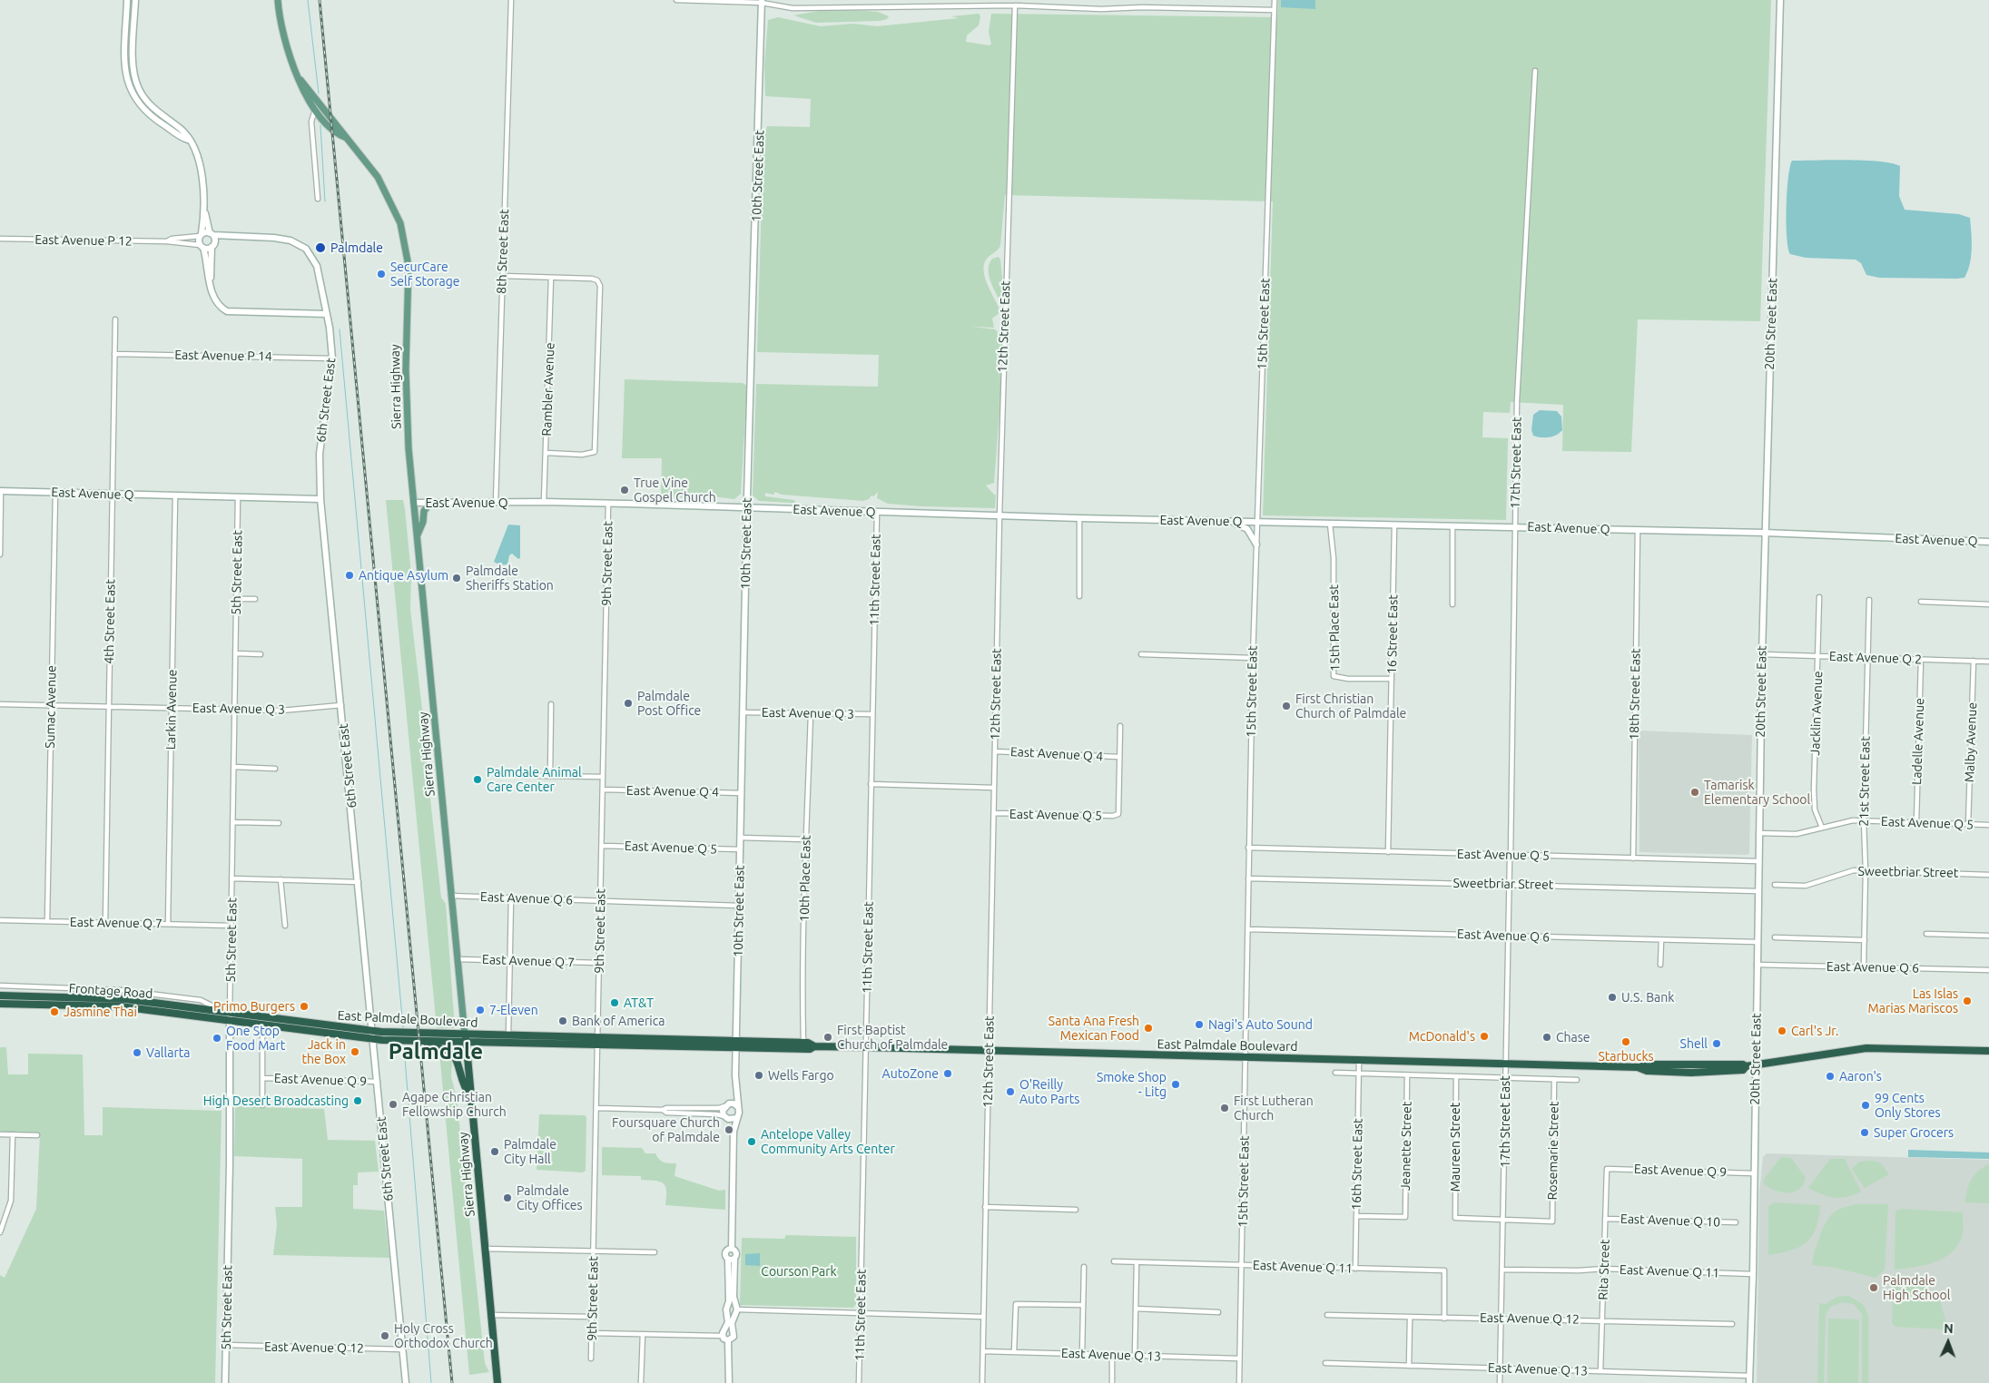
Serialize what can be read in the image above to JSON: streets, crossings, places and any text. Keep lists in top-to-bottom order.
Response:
{
  "streets": {
    "highway": ["Sierra Highway", "East Palmdale Boulevard"],
    "street": [
      "10th Street East",
      "East Avenue P 12",
      "8th Street East",
      "15th Street East",
      "20th Street East",
      "12th Street East",
      "East Avenue P 14",
      "Rambler Avenue",
      "6th Street East",
      "17th Street East",
      "East Avenue Q",
      "9th Street East",
      "5th Street East",
      "11th Street East",
      "4th Street East",
      "15th Place East",
      "16 Street East",
      "East Avenue Q 2",
      "18th Street East",
      "Sumac Avenue",
      "East Avenue Q 3",
      "Larkin Avenue",
      "Jacklin Avenue",
      "Ladelle Avenue",
      "Malby Avenue",
      "East Avenue Q 4",
      "21st Street East",
      "East Avenue Q 5",
      "Sweetbriar Street",
      "10th Place East",
      "East Avenue Q 6",
      "East Avenue Q 7",
      "Frontage Road",
      "East Avenue Q 9",
      "Jeanette Street",
      "Maureen Street",
      "Rosemarie Street",
      "16th Street East",
      "East Avenue Q 10",
      "East Avenue Q 11",
      "Rita Street",
      "East Avenue Q 12",
      "East Avenue Q 13"
    ]
  },
  "crossings": [
    ["10th Street East", "East Avenue Q"],
    ["10th Street East", "East Avenue Q 3"],
    ["10th Street East", "East Avenue Q 4"],
    ["10th Street East", "East Avenue Q 5"],
    ["10th Street East", "East Avenue Q 6"],
    ["10th Street East", "East Palmdale Boulevard"],
    ["East Avenue P 12", "6th Street East"],
    ["8th Street East", "East Avenue Q"],
    ["15th Street East", "East Avenue Q"],
    ["15th Street East", "East Avenue Q 5"],
    ["15th Street East", "Sweetbriar Street"],
    ["15th Street East", "East Avenue Q 6"],
    ["15th Street East", "East Palmdale Boulevard"],
    ["15th Street East", "East Avenue Q 11"],
    ["15th Street East", "East Avenue Q 13"],
    ["20th Street East", "East Avenue Q"],
    ["20th Street East", "East Avenue Q 2"],
    ["20th Street East", "East Avenue Q 5"],
    ["20th Street East", "Sweetbriar Street"],
    ["20th Street East", "East Avenue Q 6"],
    ["20th Street East", "East Palmdale Boulevard"],
    ["20th Street East", "East Avenue Q 9"],
    ["20th Street East", "East Avenue Q 11"],
    ["20th Street East", "East Avenue Q 13"],
    ["12th Street East", "East Avenue Q"],
    ["12th Street East", "East Avenue Q 4"],
    ["12th Street East", "East Avenue Q 5"],
    ["12th Street East", "East Palmdale Boulevard"],
    ["12th Street East", "East Avenue Q 13"],
    ["East Avenue P 14", "6th Street East"],
    ["East Avenue P 14", "4th Street East"],
    ["Sierra Highway", "East Avenue Q"],
    ["Sierra Highway", "East Avenue Q 6"],
    ["Sierra Highway", "East Avenue Q 7"],
    ["Sierra Highway", "East Palmdale Boulevard"],
    ["Rambler Avenue", "East Avenue Q"],
    ["6th Street East", "East Avenue Q"],
    ["6th Street East", "East Avenue Q 3"],
    ["6th Street East", "East Palmdale Boulevard"],
    ["6th Street East", "East Avenue Q 9"],
    ["6th Street East", "East Avenue Q 12"],
    ["17th Street East", "East Avenue Q"],
    ["17th Street East", "East Avenue Q 5"],
    ["17th Street East", "Sweetbriar Street"],
    ["17th Street East", "East Avenue Q 6"],
    ["17th Street East", "East Palmdale Boulevard"],
    ["17th Street East", "Maureen Street"],
    ["17th Street East", "Rosemarie Street"],
    ["17th Street East", "East Avenue Q 11"],
    ["17th Street East", "East Avenue Q 12"],
    ["17th Street East", "East Avenue Q 13"],
    ["East Avenue Q", "9th Street East"],
    ["East Avenue Q", "5th Street East"],
    ["East Avenue Q", "11th Street East"],
    ["East Avenue Q", "4th Street East"],
    ["East Avenue Q", "15th Place East"],
    ["East Avenue Q", "16 Street East"],
    ["East Avenue Q", "18th Street East"],
    ["East Avenue Q", "Sumac Avenue"],
    ["East Avenue Q", "Larkin Avenue"],
    ["9th Street East", "East Avenue Q 4"],
    ["9th Street East", "East Avenue Q 5"],
    ["9th Street East", "East Avenue Q 6"],
    ["9th Street East", "East Avenue Q 7"],
    ["9th Street East", "East Palmdale Boulevard"],
    ["5th Street East", "East Avenue Q 3"],
    ["5th Street East", "East Avenue Q 7"],
    ["5th Street East", "East Palmdale Boulevard"],
    ["5th Street East", "East Avenue Q 12"],
    ["11th Street East", "East Avenue Q 3"],
    ["11th Street East", "East Palmdale Boulevard"],
    ["4th Street East", "East Avenue Q 3"],
    ["4th Street East", "East Avenue Q 7"],
    ["15th Place East", "16 Street East"],
    ["16 Street East", "East Avenue Q 5"],
    ["East Avenue Q 2", "Jacklin Avenue"],
    ["East Avenue Q 2", "Ladelle Avenue"],
    ["East Avenue Q 2", "Malby Avenue"],
    ["East Avenue Q 2", "21st Street East"],
    ["18th Street East", "East Avenue Q 5"],
    ["Sumac Avenue", "East Avenue Q 3"],
    ["Sumac Avenue", "East Avenue Q 7"],
    ["East Avenue Q 3", "Larkin Avenue"],
    ["East Avenue Q 3", "10th Place East"],
    ["Larkin Avenue", "East Avenue Q 7"],
    ["Jacklin Avenue", "East Avenue Q 5"],
    ["Ladelle Avenue", "East Avenue Q 5"],
    ["Malby Avenue", "East Avenue Q 5"],
    ["East Avenue Q 4", "East Avenue Q 5"],
    ["21st Street East", "East Avenue Q 5"],
    ["21st Street East", "Sweetbriar Street"],
    ["10th Place East", "East Palmdale Boulevard"],
    ["Frontage Road", "East Palmdale Boulevard"],
    ["East Palmdale Boulevard", "16th Street East"],
    ["East Avenue Q 9", "Rita Street"],
    ["Jeanette Street", "16th Street East"],
    ["Maureen Street", "Rosemarie Street"],
    ["16th Street East", "East Avenue Q 11"],
    ["East Avenue Q 10", "Rita Street"],
    ["East Avenue Q 11", "Rita Street"],
    ["East Avenue Q 11", "East Avenue Q 12"],
    ["Rita Street", "East Avenue Q 12"],
    ["Rita Street", "East Avenue Q 13"]
  ],
  "districts": ["Palmdale"],
  "parks": ["Courson Park"],
  "places": [
    "Palmdale",
    "SecurCare Self Storage",
    "True Vine Gospel Church",
    "Antique Asylum",
    "Palmdale Sheriffs Station",
    "Palmdale Post Office",
    "First Christian Church of Palmdale",
    "Palmdale Animal Care Center",
    "Tamarisk Elementary School",
    "U.S. Bank",
    "Las Islas Marias Mariscos",
    "AT&T",
    "Primo Burgers",
    "7-Eleven",
    "Jasmine Thai",
    "Bank of America",
    "Nagi's Auto Sound",
    "Santa Ana Fresh Mexican Food",
    "Carl's Jr.",
    "McDonald's",
    "First Baptist Church of Palmdale",
    "Chase",
    "One Stop Food Mart",
    "Starbucks",
    "Shell",
    "Jack in the Box",
    "Vallarta",
    "AutoZone",
    "Wells Fargo",
    "Aaron's",
    "Smoke Shop - Litg",
    "O'Reilly Auto Parts",
    "High Desert Broadcasting",
    "Agape Christian Fellowship Church",
    "99 Cents Only Stores",
    "First Lutheran Church",
    "Foursquare Church of Palmdale",
    "Super Grocers",
    "Antelope Valley Community Arts Center",
    "Palmdale City Hall",
    "Palmdale City Offices",
    "Palmdale High School",
    "Holy Cross Orthodox Church"
  ],
  "north": "top"
}
